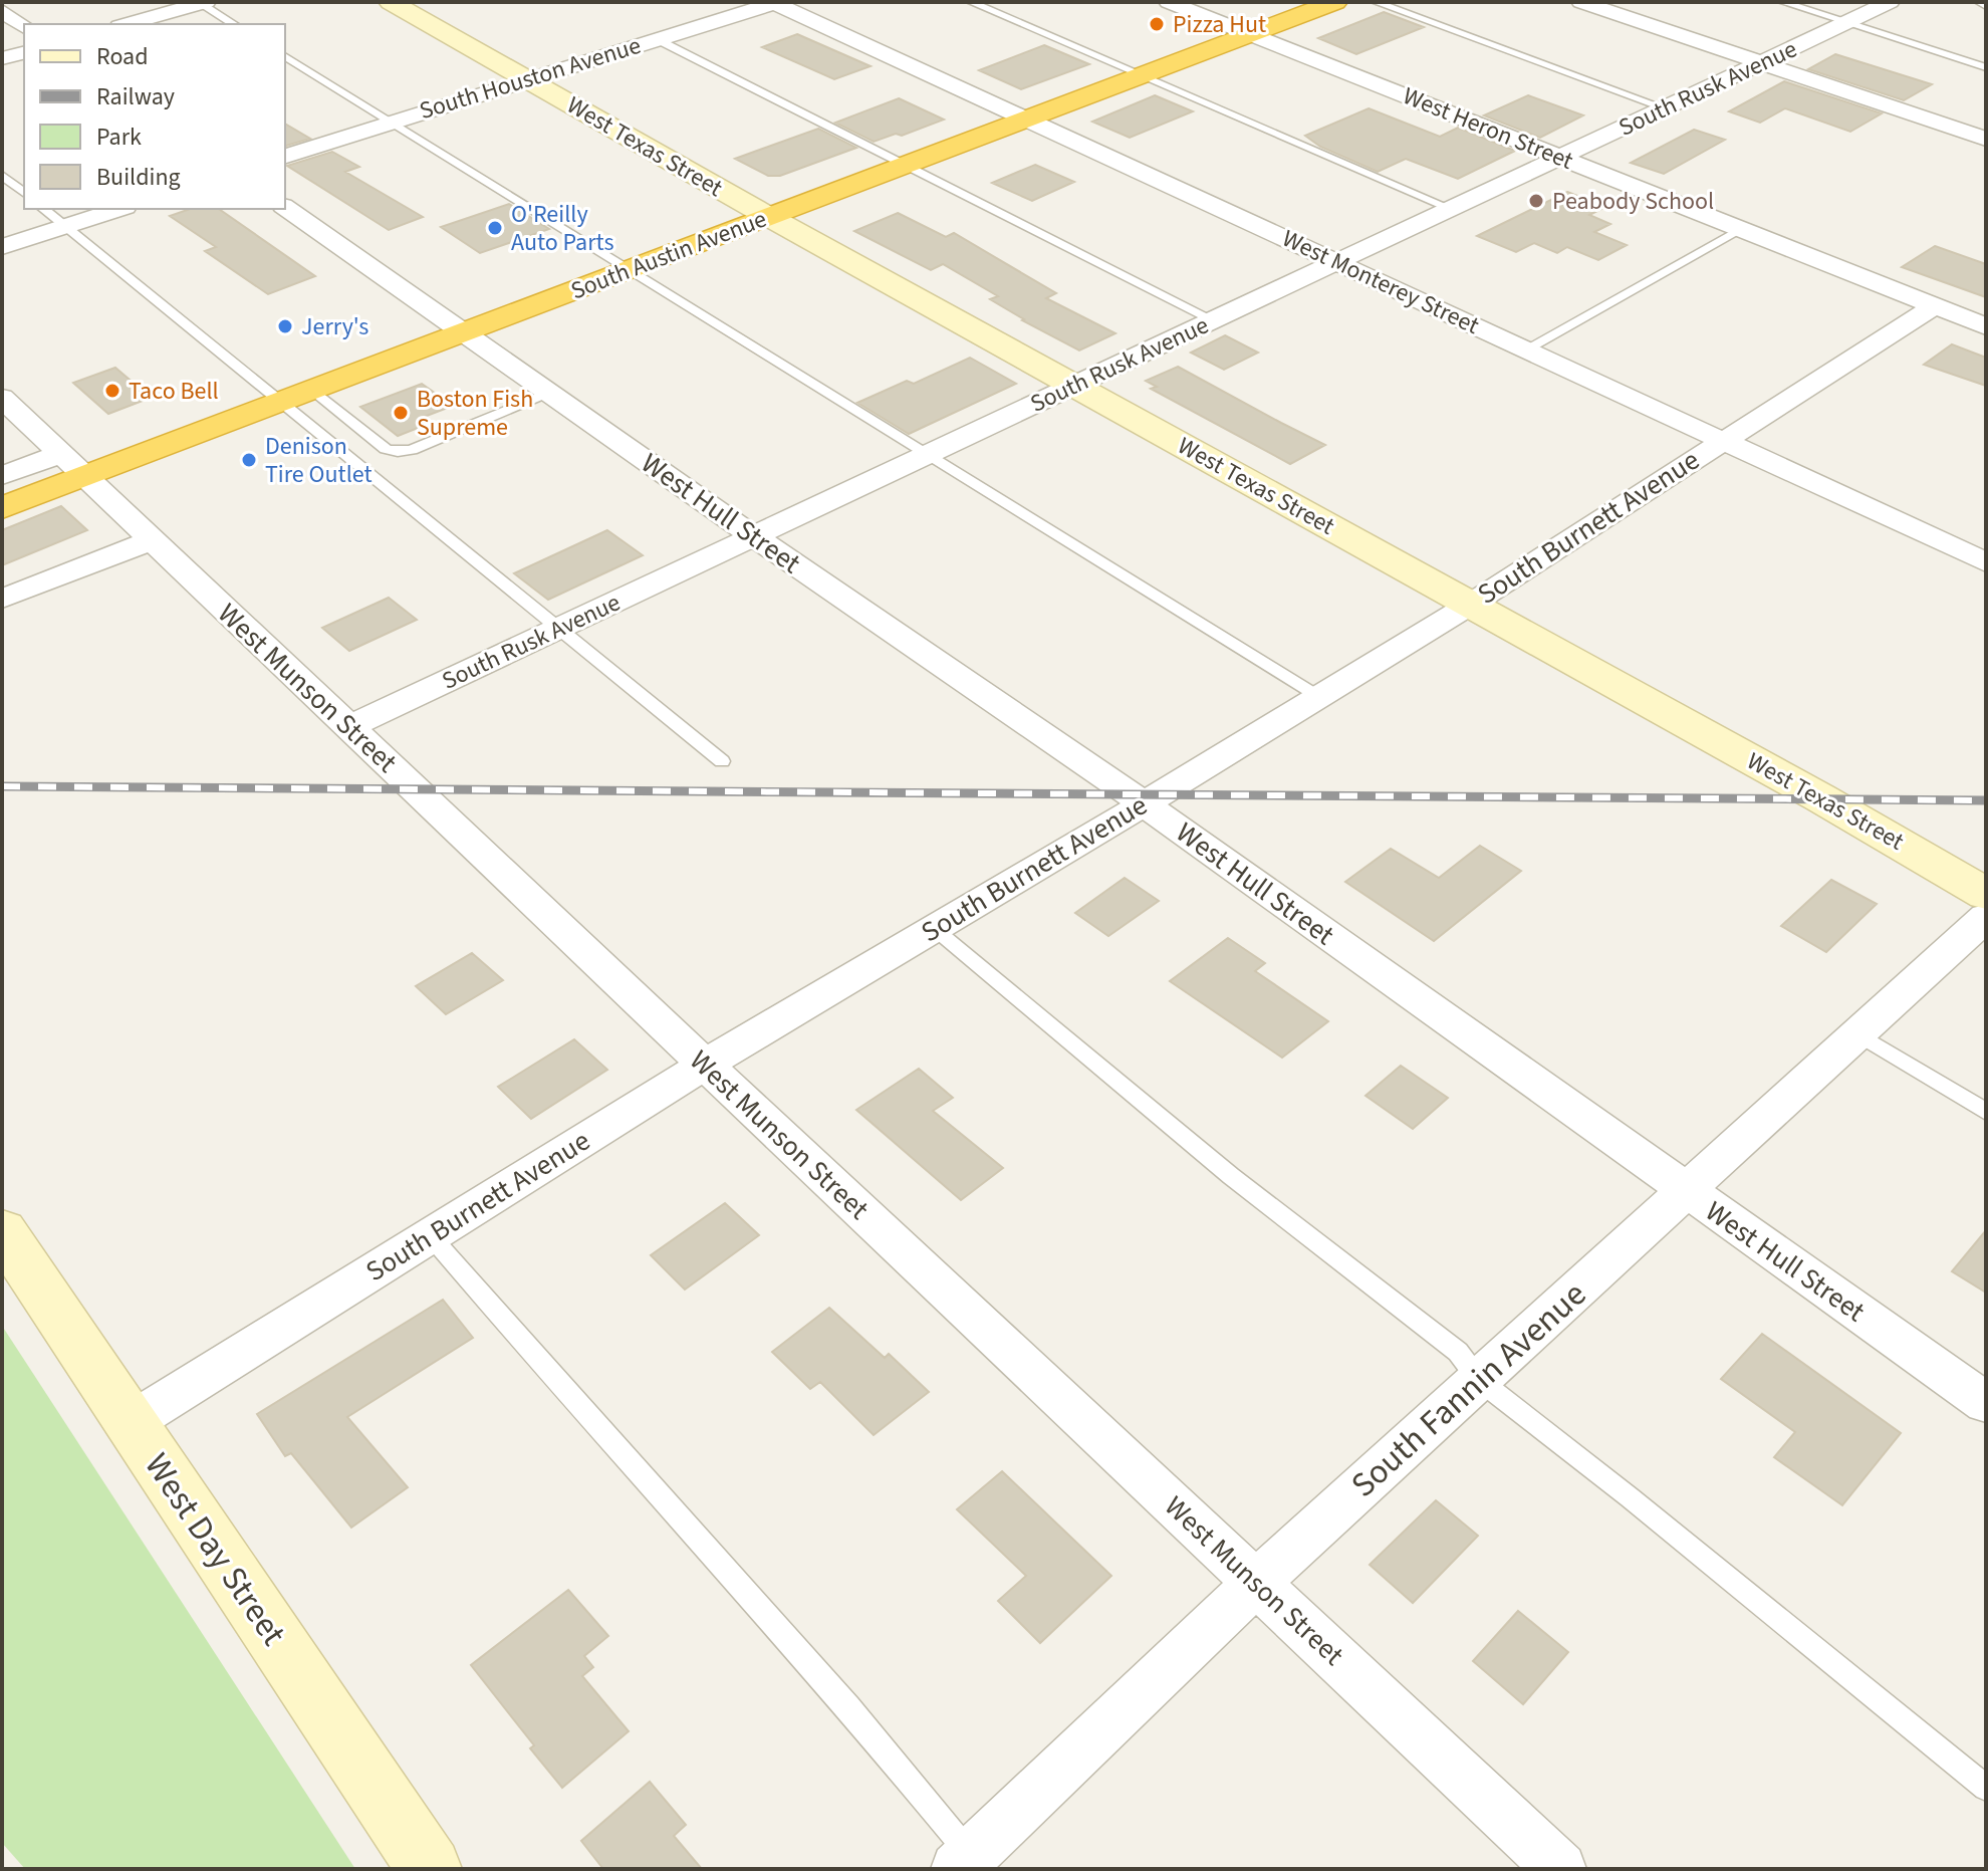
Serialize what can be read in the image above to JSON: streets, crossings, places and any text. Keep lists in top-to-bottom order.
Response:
{
  "streets": {
    "highway": ["South Austin Avenue"],
    "street": [
      "South Houston Avenue",
      "South Rusk Avenue",
      "West Heron Street",
      "West Texas Street",
      "West Monterey Street",
      "West Hull Street",
      "South Burnett Avenue",
      "West Munson Street",
      "South Fannin Avenue",
      "West Day Street"
    ]
  },
  "crossings": [
    ["South Houston Avenue", "West Texas Street"],
    ["South Houston Avenue", "West Monterey Street"],
    ["South Rusk Avenue", "West Heron Street"],
    ["South Rusk Avenue", "West Texas Street"],
    ["South Rusk Avenue", "West Monterey Street"],
    ["South Rusk Avenue", "West Hull Street"],
    ["South Rusk Avenue", "West Munson Street"],
    ["West Heron Street", "South Austin Avenue"],
    ["West Heron Street", "South Burnett Avenue"],
    ["West Texas Street", "South Austin Avenue"],
    ["West Texas Street", "South Burnett Avenue"],
    ["South Austin Avenue", "West Monterey Street"],
    ["South Austin Avenue", "West Hull Street"],
    ["South Austin Avenue", "West Munson Street"],
    ["West Monterey Street", "South Burnett Avenue"],
    ["West Hull Street", "South Burnett Avenue"],
    ["West Hull Street", "South Fannin Avenue"],
    ["South Burnett Avenue", "West Munson Street"],
    ["South Burnett Avenue", "West Day Street"],
    ["West Munson Street", "South Fannin Avenue"]
  ],
  "places": [
    "Pizza Hut",
    "Peabody School",
    "O'Reilly Auto Parts",
    "Jerry's",
    "Taco Bell",
    "Boston Fish Supreme",
    "Denison Tire Outlet"
  ],
  "legend": [
    "Road",
    "Railway",
    "Park",
    "Building"
  ]
}
